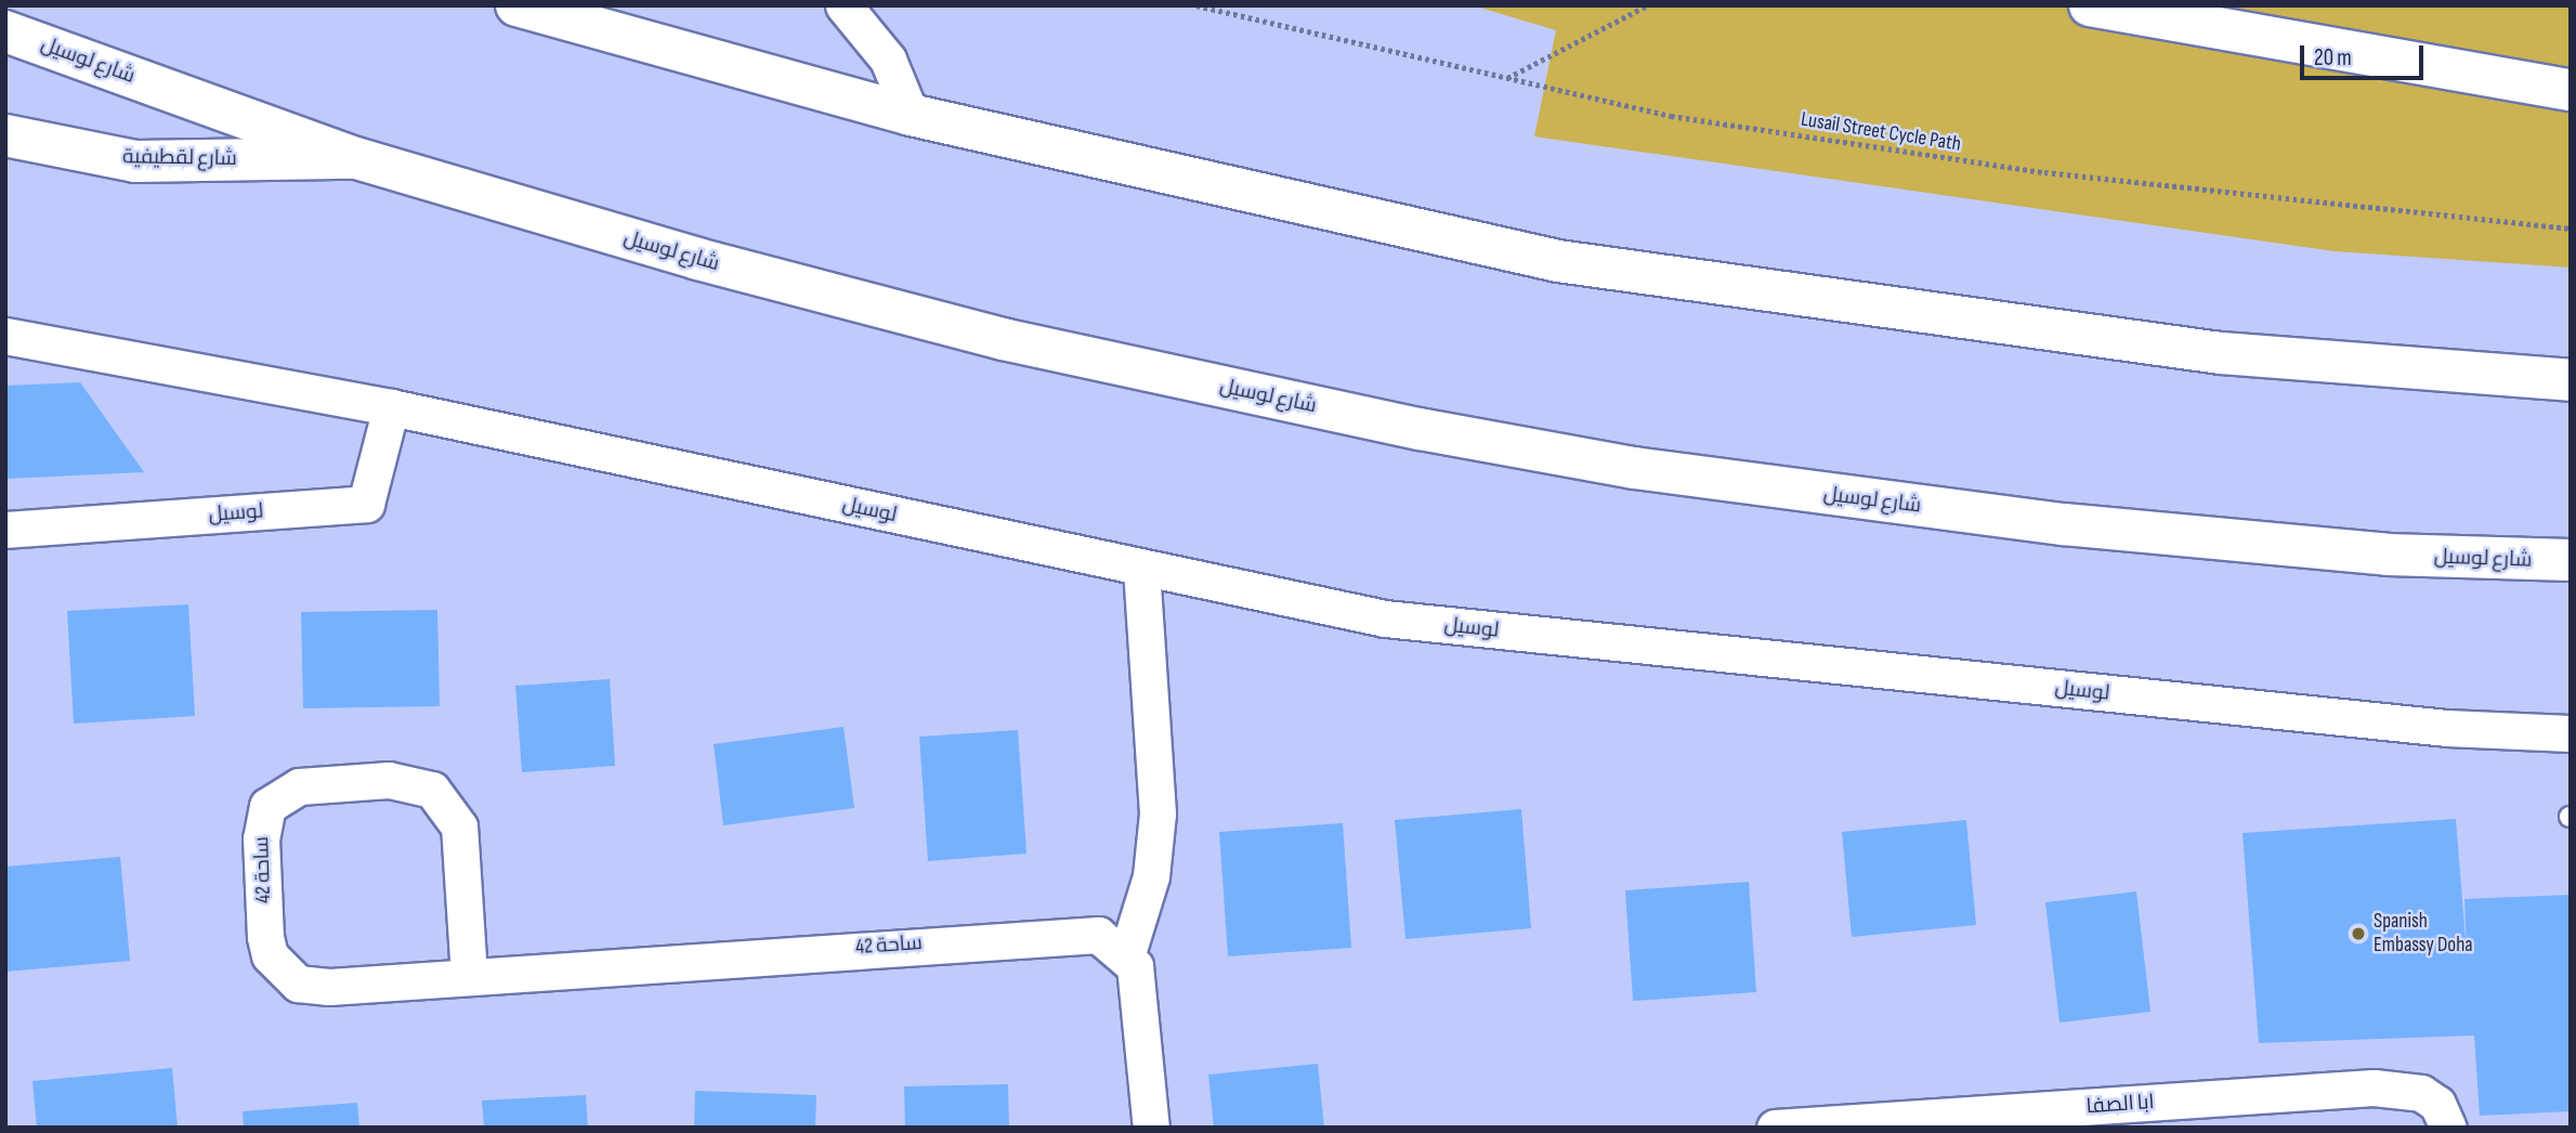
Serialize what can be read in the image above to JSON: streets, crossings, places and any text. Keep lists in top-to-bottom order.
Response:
{
  "streets": {
    "main road": ["شارع لوسيل", "شارع لقطيفية"],
    "street": ["لوسيل", "ساحة 42", "ابا الصفا"],
    "path": ["Lusail Street Cycle Path"]
  },
  "crossings": [
    ["شارع لوسيل", "شارع لقطيفية"]
  ],
  "places": ["Spanish Embassy Doha"],
  "scale_bar": "20 m"
}
